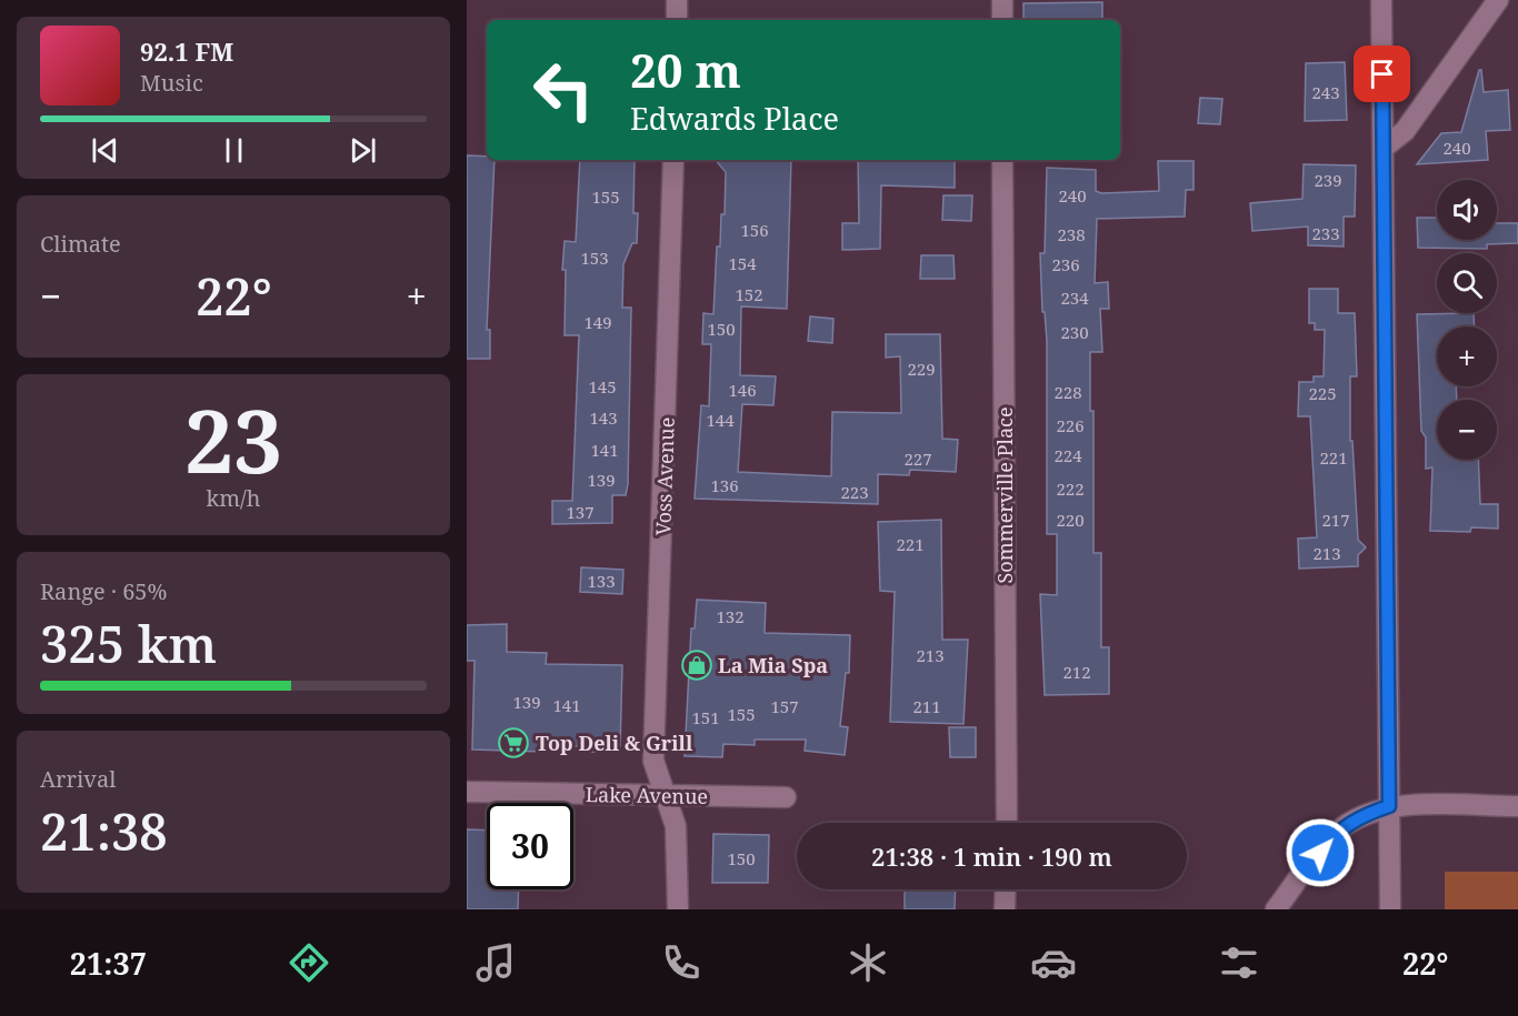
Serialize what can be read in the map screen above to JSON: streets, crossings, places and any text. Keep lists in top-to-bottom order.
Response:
{
  "streets": {
    "street": ["Voss Avenue", "Sommerville Place", "Lake Avenue"]
  },
  "crossings": [
    ["Voss Avenue", "Lake Avenue"]
  ],
  "places": {
    "shop": ["La Mia Spa"],
    "supermarket": ["Top Deli & Grill"]
  },
  "house_numbers": [
    "243",
    "240",
    "239",
    "240",
    "155",
    "156",
    "233",
    "238",
    "153",
    "154",
    "236",
    "152",
    "234",
    "149",
    "150",
    "230",
    "229",
    "145",
    "146",
    "228",
    "225",
    "143",
    "144",
    "226",
    "141",
    "224",
    "221",
    "227",
    "139",
    "136",
    "222",
    "223",
    "137",
    "220",
    "217",
    "221",
    "213",
    "133",
    "132",
    "213",
    "212",
    "139",
    "141",
    "157",
    "211",
    "155",
    "151",
    "150"
  ],
  "page": {
    "turn": ["20 m", "Edwards Place"],
    "song": ["92.1 FM", "Music"],
    "map_buttons": ["+", "−"],
    "tile": [
      "Climate",
      ["23", "km/h"],
      ["Range · 65%", "325 km"],
      ["Arrival", "21:38"]
    ],
    "heat": ["−", "22°", "+"],
    "limit": "30",
    "trip": "21:38 · 1 min · 190 m",
    "tabs": ["21:37", "22°"]
  }
}
